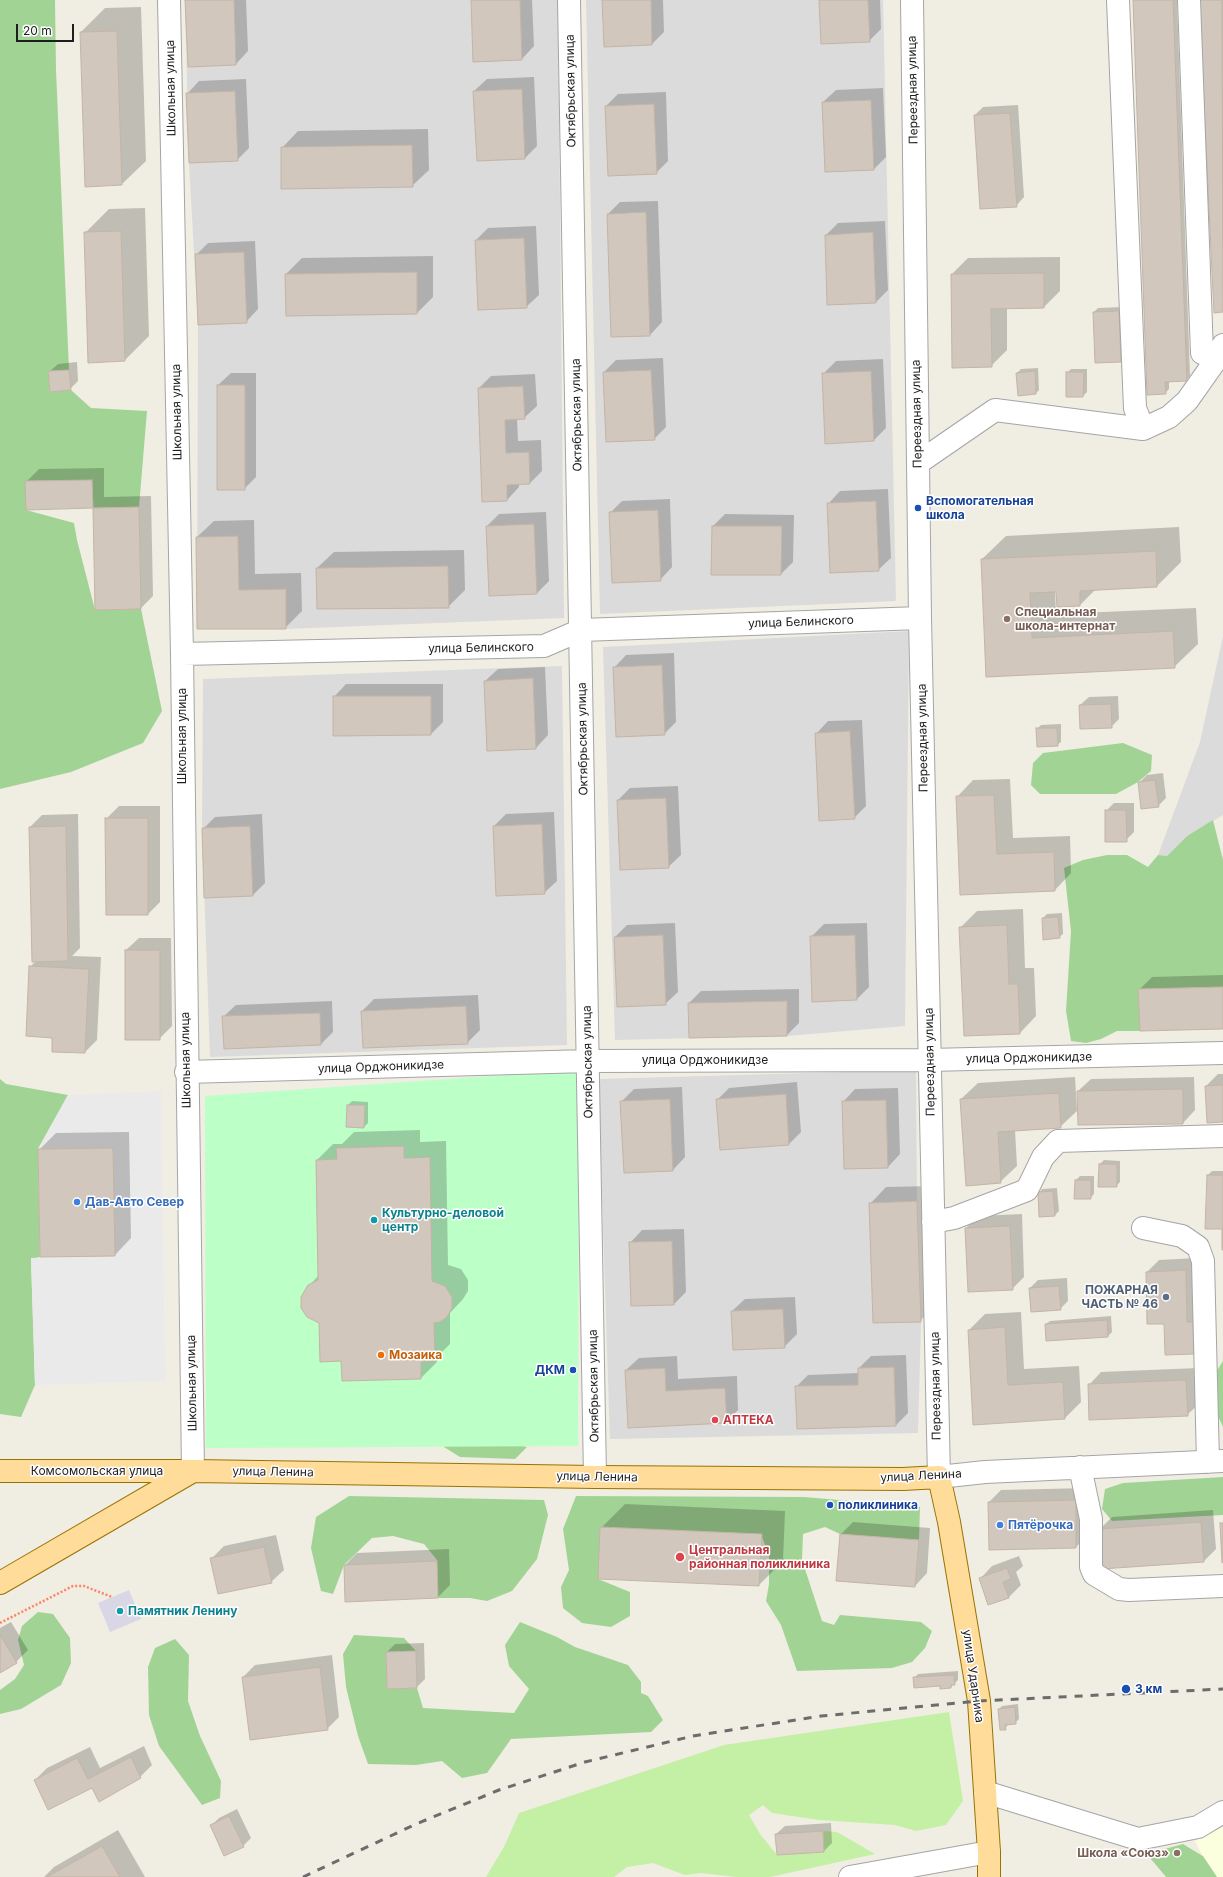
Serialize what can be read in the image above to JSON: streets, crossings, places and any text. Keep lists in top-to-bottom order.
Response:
{
  "streets": {
    "main road": ["Комсомольская улица", "улица Ленина", "улица Ударника"],
    "street": [
      "Школьная улица",
      "Переездная улица",
      "Октябрьская улица",
      "улица Белинского",
      "улица Орджоникидзе"
    ]
  },
  "crossings": [
    ["Школьная улица", "улица Белинского"],
    ["Школьная улица", "улица Орджоникидзе"],
    ["Школьная улица", "Комсомольская улица"],
    ["Школьная улица", "улица Ленина"],
    ["Переездная улица", "улица Белинского"],
    ["Переездная улица", "улица Орджоникидзе"],
    ["Переездная улица", "улица Ленина"],
    ["Переездная улица", "улица Ударника"],
    ["Октябрьская улица", "улица Белинского"],
    ["Октябрьская улица", "улица Орджоникидзе"],
    ["Октябрьская улица", "улица Ленина"],
    ["Комсомольская улица", "улица Ленина"],
    ["улица Ленина", "улица Ударника"]
  ],
  "places": [
    "Вспомогательная школа",
    "Специальная школа-интернат",
    "Дав-Авто Север",
    "Культурно-деловой центр",
    "ПОЖАРНАЯ ЧАСТЬ № 46",
    "Мозаика",
    "ДКМ",
    "АПТЕКА",
    "поликлиника",
    "Пятёрочка",
    "Центральная районная поликлиника",
    "Памятник Ленину",
    "3 км",
    "Школа «Союз»"
  ],
  "scale_bar": "20 m"
}
